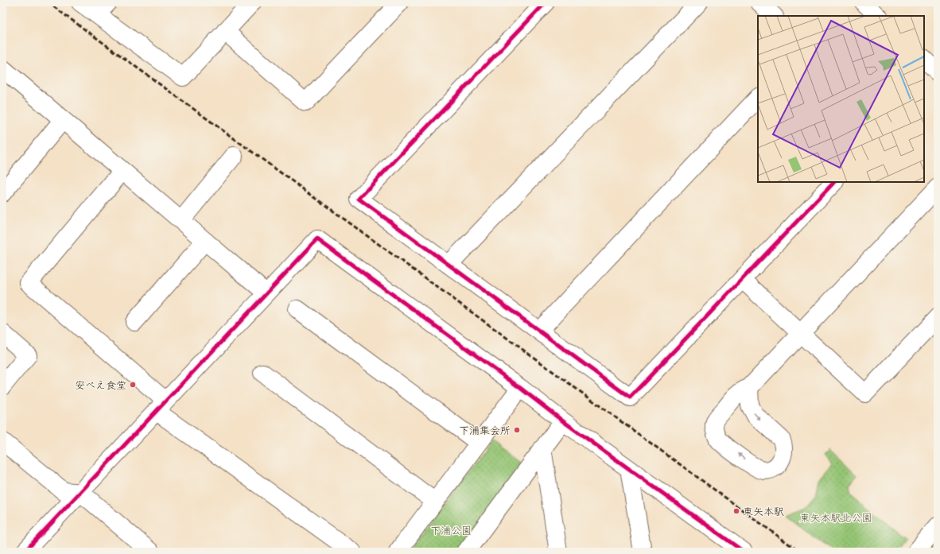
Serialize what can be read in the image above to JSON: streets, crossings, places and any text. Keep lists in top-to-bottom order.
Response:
{
  "parks": ["東矢本駅北公園", "下浦公園"],
  "places": ["安べえ食堂", "下浦集会所", "東矢本駅"]
}
